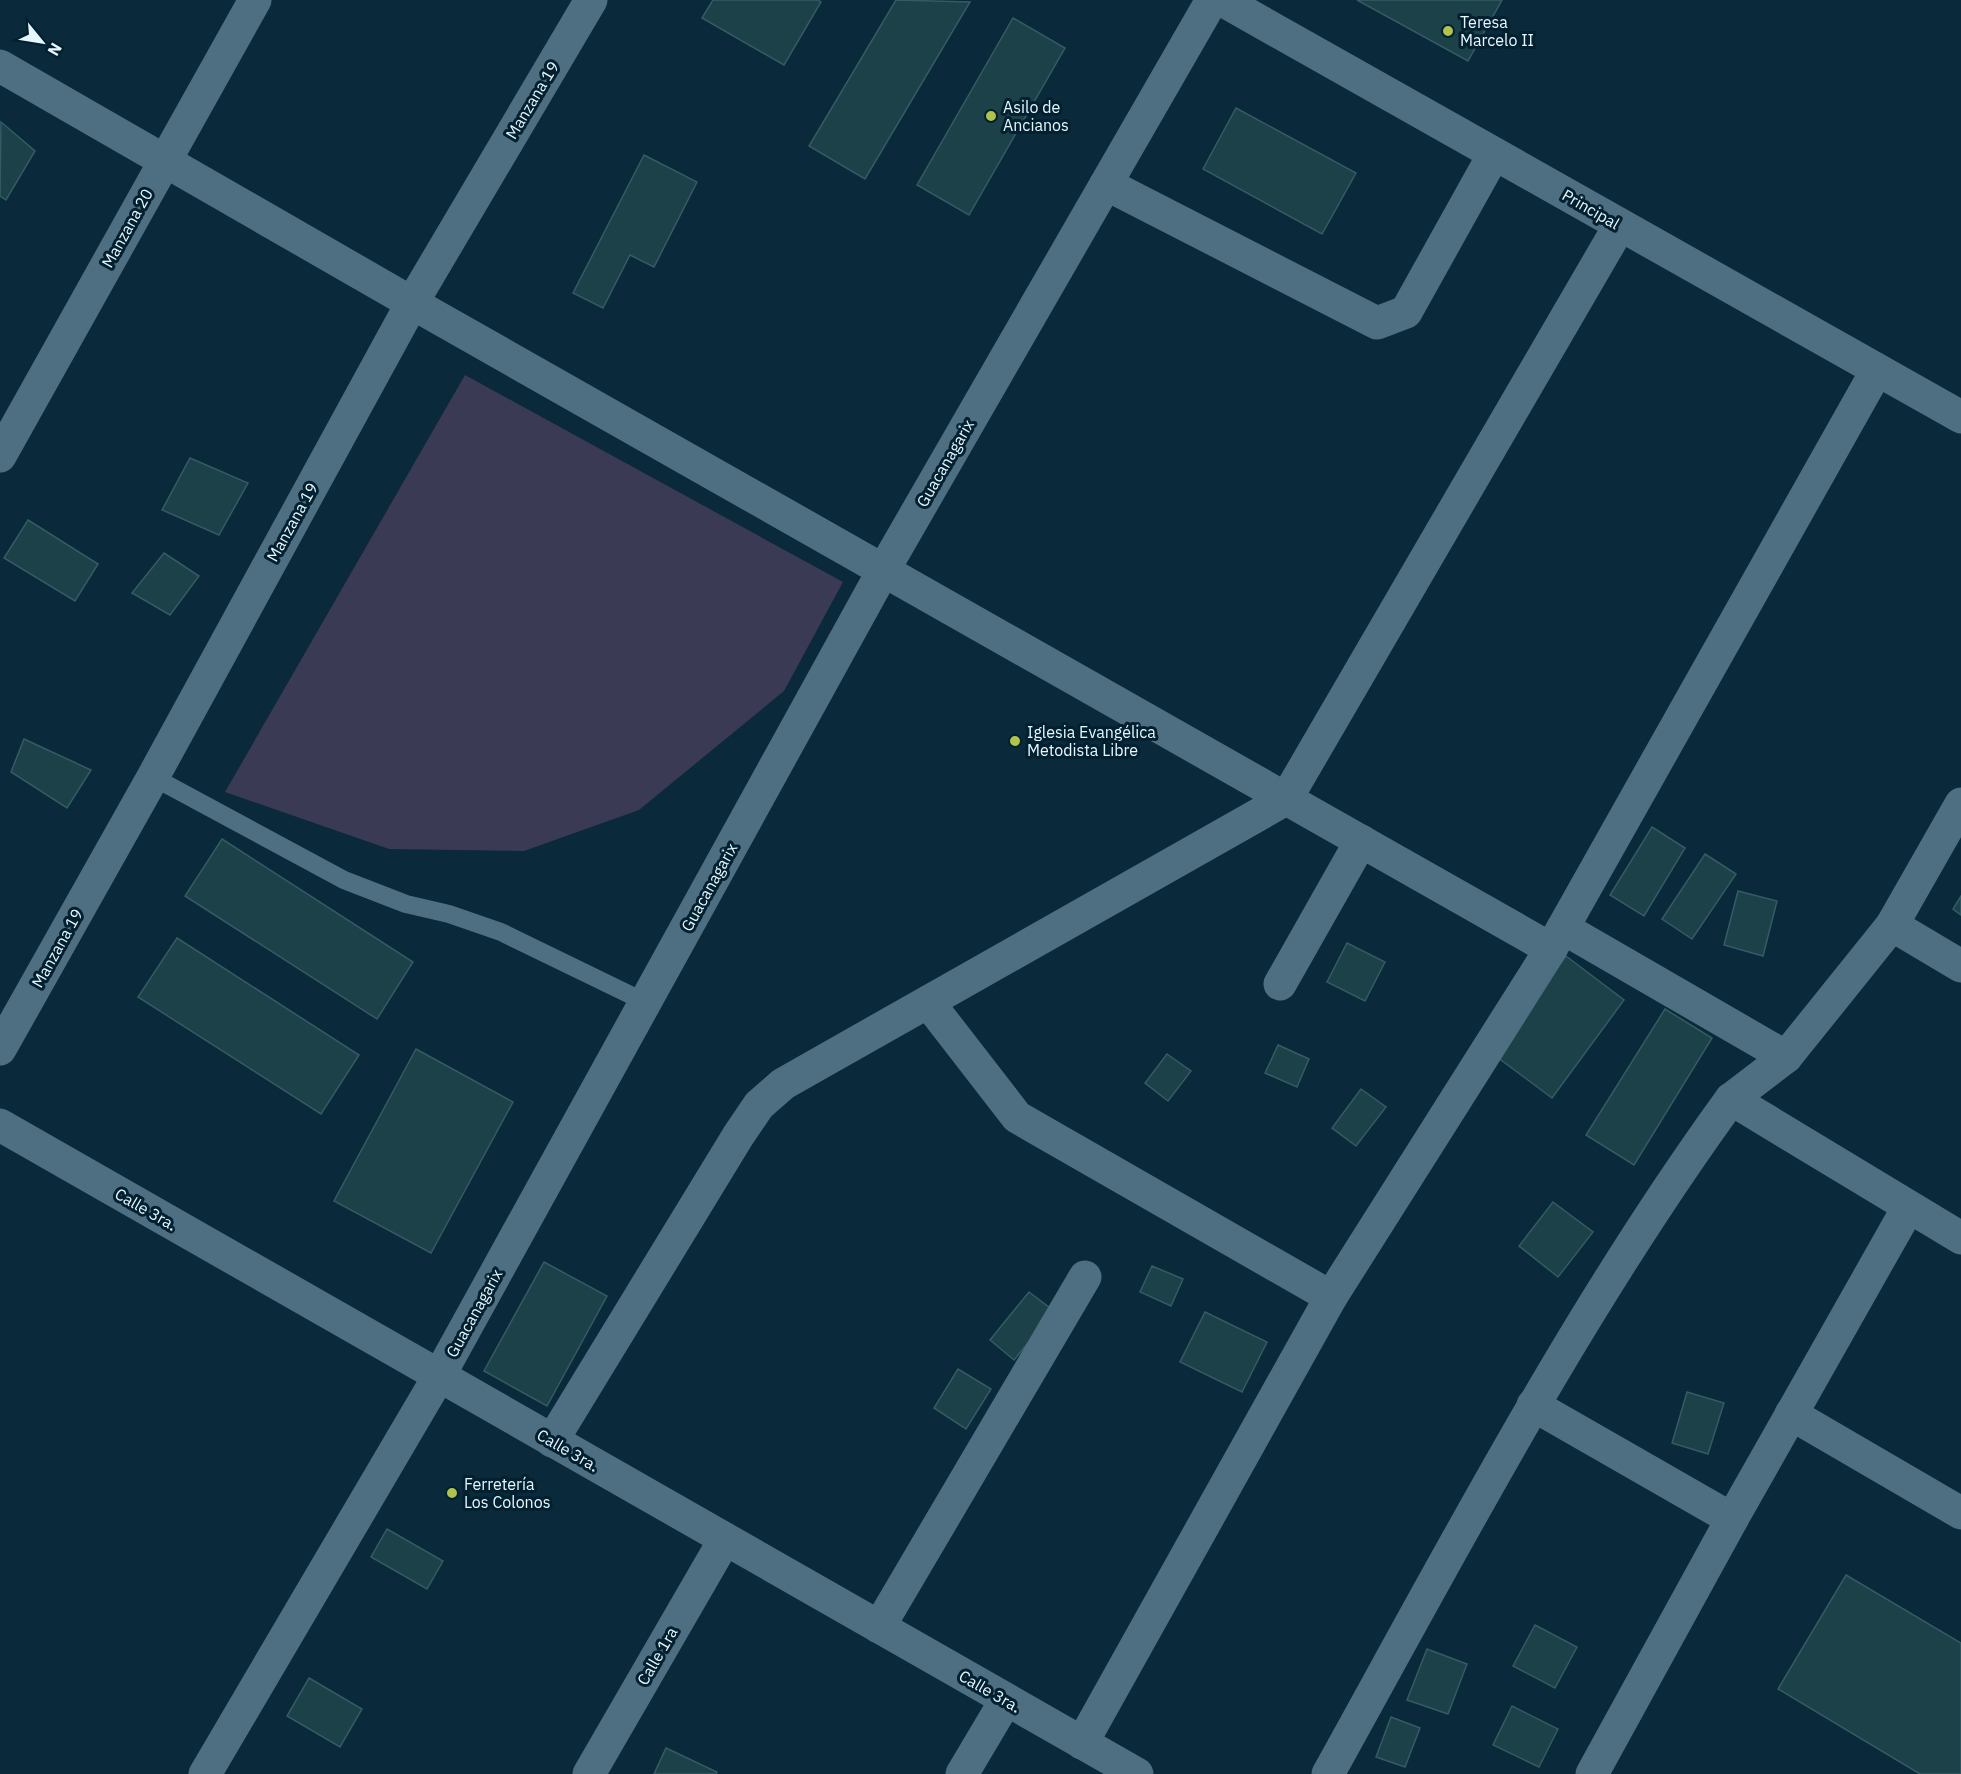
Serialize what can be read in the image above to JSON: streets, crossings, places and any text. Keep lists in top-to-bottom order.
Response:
{
  "streets": {
    "street": [
      "Manzana 19",
      "Principal",
      "Manzana 20",
      "Guacanagarix",
      "Calle 3ra.",
      "Calle 1ra"
    ]
  },
  "crossings": [
    ["Guacanagarix", "Calle 3ra."],
    ["Calle 3ra.", "Calle 1ra"]
  ],
  "places": [
    "Teresa Marcelo II",
    "Asilo de Ancianos",
    "Iglesia Evangélica Metodista Libre",
    "Ferretería Los Colonos"
  ],
  "north": "bottom right"
}
